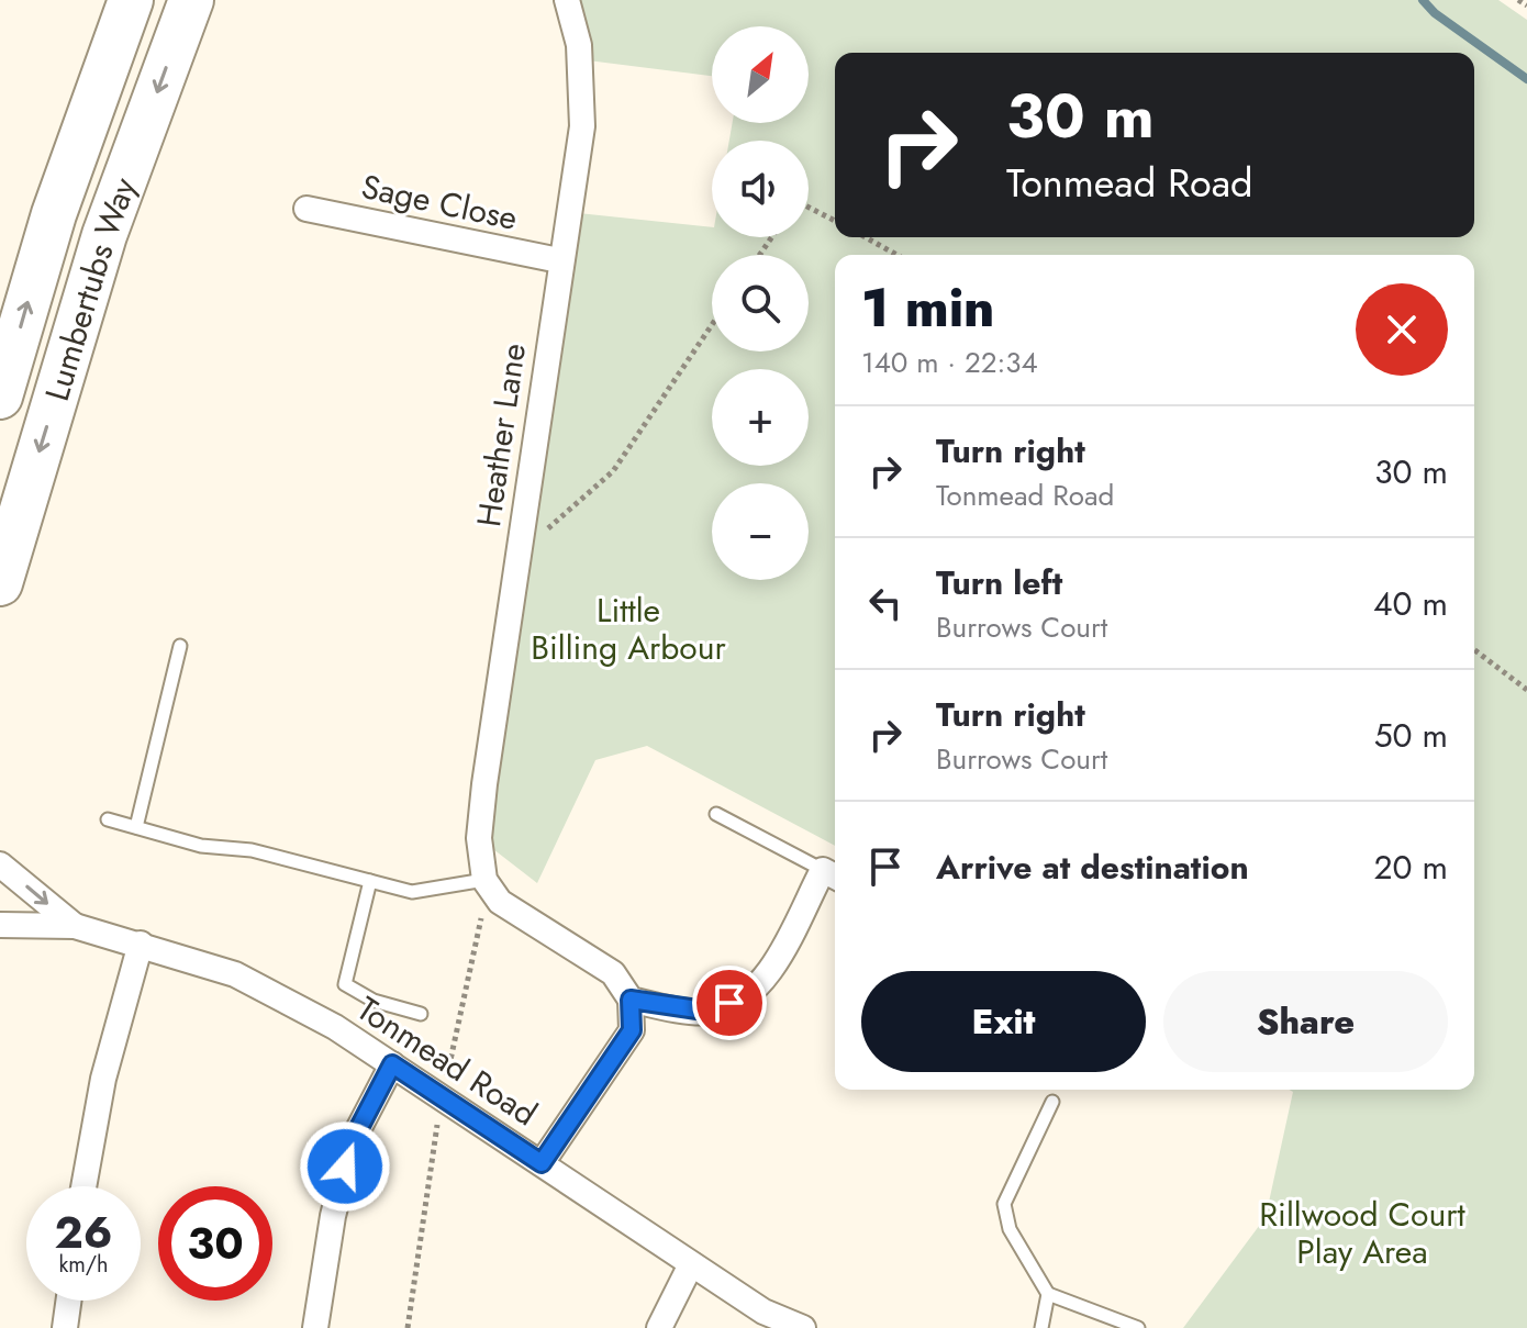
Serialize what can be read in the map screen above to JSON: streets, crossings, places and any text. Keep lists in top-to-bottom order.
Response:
{
  "streets": {
    "highway": ["Lumbertubs Way"],
    "street": ["Sage Close", "Heather Lane", "Tonmead Road"]
  },
  "crossings": [
    ["Sage Close", "Heather Lane"]
  ],
  "parks": ["Little Billing Arbour", "Rillwood Court Play Area"],
  "north": "top right",
  "page": {
    "map_buttons": ["+", "−"],
    "turn": ["30 m", "Tonmead Road"],
    "heading": ["1 min", "140 m · 22:34"],
    "list": [
      {
        "name": "Turn right",
        "note": "Tonmead Road",
        "value": "30 m"
      },
      {
        "name": "Turn left",
        "note": "Burrows Court",
        "value": "40 m"
      },
      {
        "name": "Turn right",
        "note": "Burrows Court",
        "value": "50 m"
      },
      {
        "name": "Arrive at destination",
        "value": "20 m"
      }
    ],
    "buttons": ["Exit", "Share"],
    "speed": "26 km/h",
    "limit": "30"
  }
}
